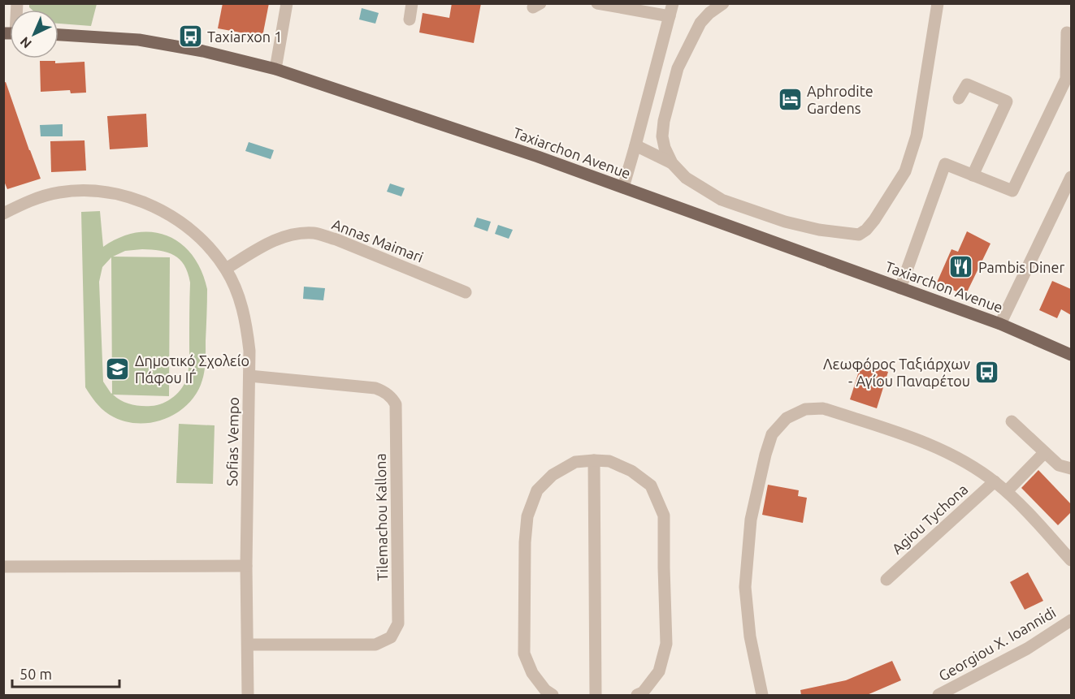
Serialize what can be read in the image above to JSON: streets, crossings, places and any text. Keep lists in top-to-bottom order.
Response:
{
  "streets": {
    "main road": ["Taxiarchon Avenue"],
    "street": [
      "Annas Maimari",
      "Sofias Vempo",
      "Tilemachou Kallona",
      "Agiou Tychona",
      "Georgiou X. Ioannidi"
    ]
  },
  "crossings": [
    ["Annas Maimari", "Sofias Vempo"],
    ["Sofias Vempo", "Tilemachou Kallona"]
  ],
  "places": {
    "bus stop": ["Taxiarxon 1", "Λεωφόρος Ταξιάρχων - Αγίου Παναρέτου"],
    "hotel": ["Aphrodite Gardens"],
    "restaurant": ["Pambis Diner"],
    "school or university": ["Δημοτικό Σχολείο Πάφου ΙΓ΄"]
  },
  "scale_bar": "50 m",
  "north": "bottom left"
}
